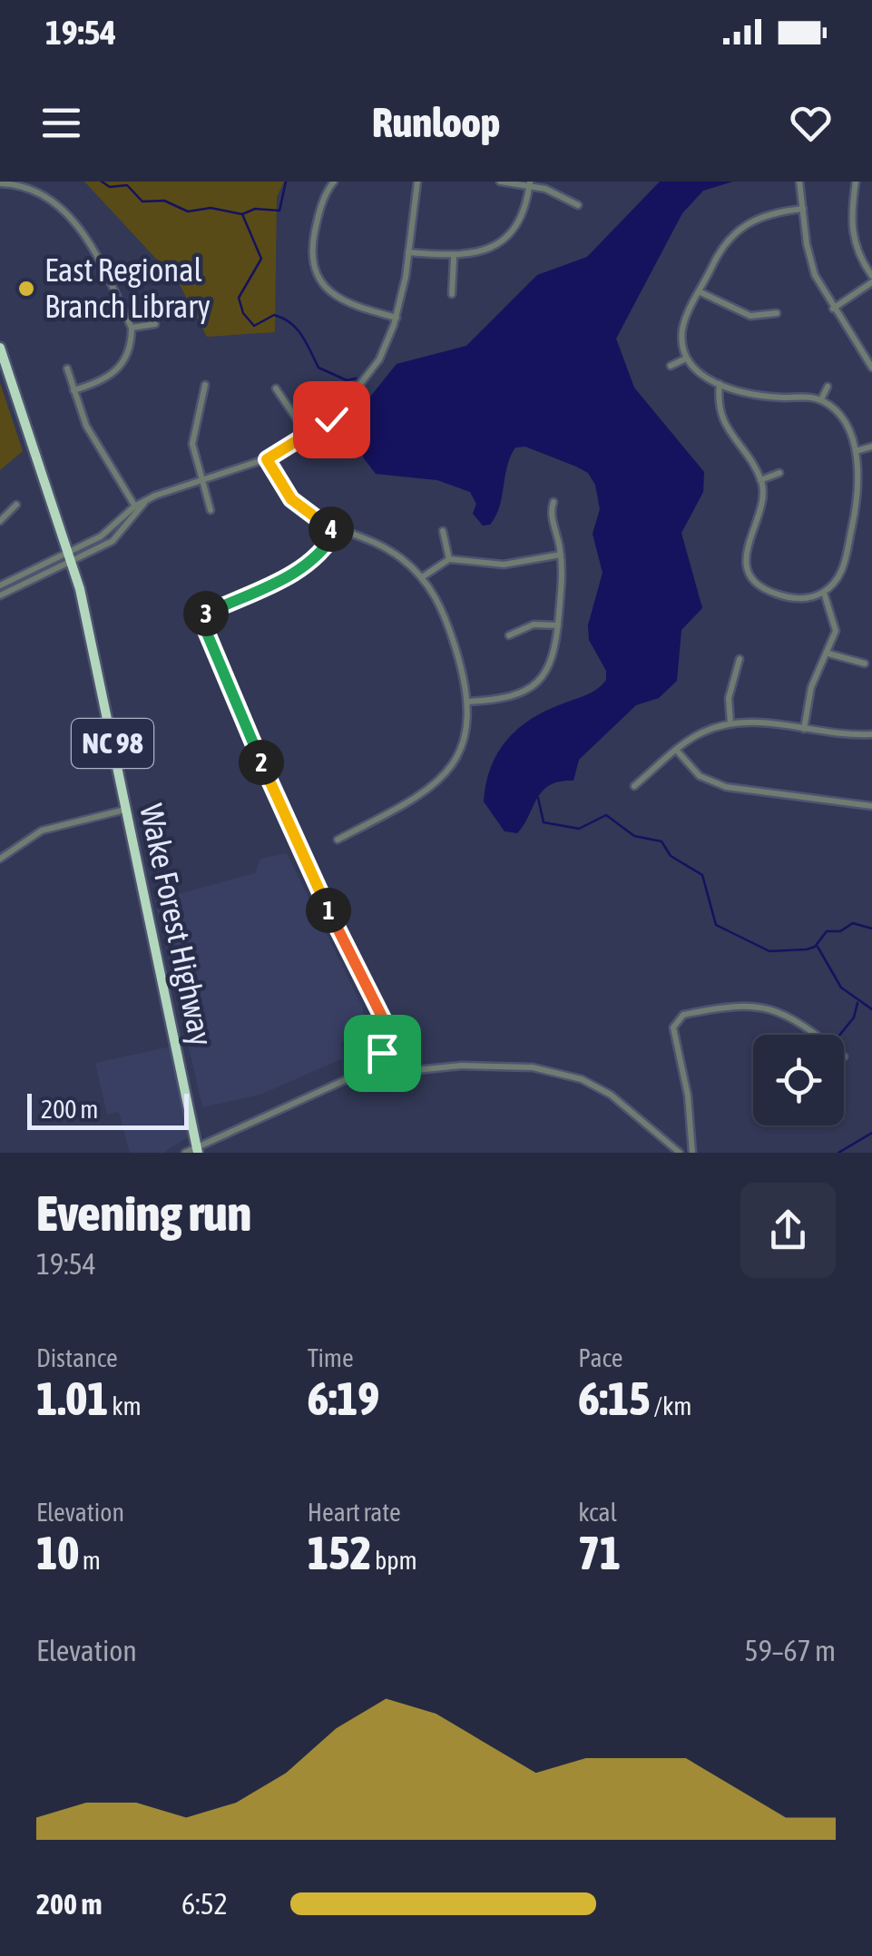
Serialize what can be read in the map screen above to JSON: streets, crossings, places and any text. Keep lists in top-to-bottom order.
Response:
{
  "streets": {
    "highway": ["NC 98", "Wake Forest Highway"]
  },
  "places": ["East Regional Branch Library"],
  "scale_bar": "200 m",
  "page": {
    "status": "19:54",
    "header": "Runloop",
    "pins": [
      "4",
      "3",
      "2",
      "1"
    ],
    "scale": "200 m",
    "heading": ["Evening run", "19:54"],
    "stats": [
      ["Distance", "1.01 km"],
      ["Time", "6:19"],
      ["Pace", "6:15 /km"],
      ["Elevation", "10 m"],
      ["Heart rate", "152 bpm"],
      ["kcal", "71"]
    ],
    "chart": ["Elevation", "59–67 m"],
    "list": [
      {
        "name": "200 m",
        "note": "6:52"
      }
    ]
  }
}
